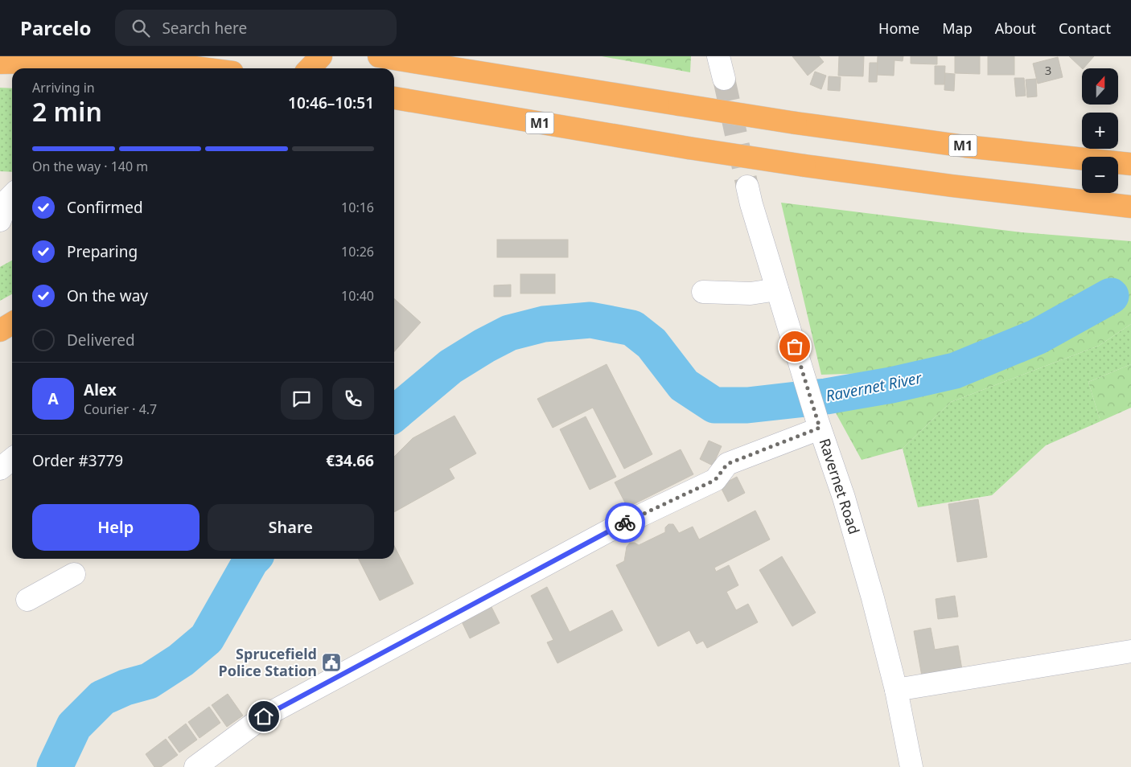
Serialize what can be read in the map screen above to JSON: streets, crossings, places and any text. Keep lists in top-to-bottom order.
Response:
{
  "streets": {
    "highway": ["M1"],
    "street": ["Ravernet Road"]
  },
  "water": ["Ravernet River"],
  "places": {
    "public building": ["Sprucefield Police Station"]
  },
  "house_numbers": ["3"],
  "north": "top",
  "page": {
    "header": "Parcelo",
    "search": "Search here",
    "nav": [
      "Home",
      "Map",
      "About",
      "Contact"
    ],
    "map_buttons": ["+", "−"],
    "heading": ["2 min", "Arriving in", "10:46–10:51"],
    "panel": [
      "Alex",
      "Courier · 4.7",
      "Order #3779",
      "€34.66"
    ],
    "bar": "On the way · 140 m",
    "list": [
      ["Confirmed", "10:16"],
      ["Preparing", "10:26"],
      ["On the way", "10:40"],
      "Delivered"
    ],
    "round": "A",
    "buttons": ["Help", "Share"]
  }
}
